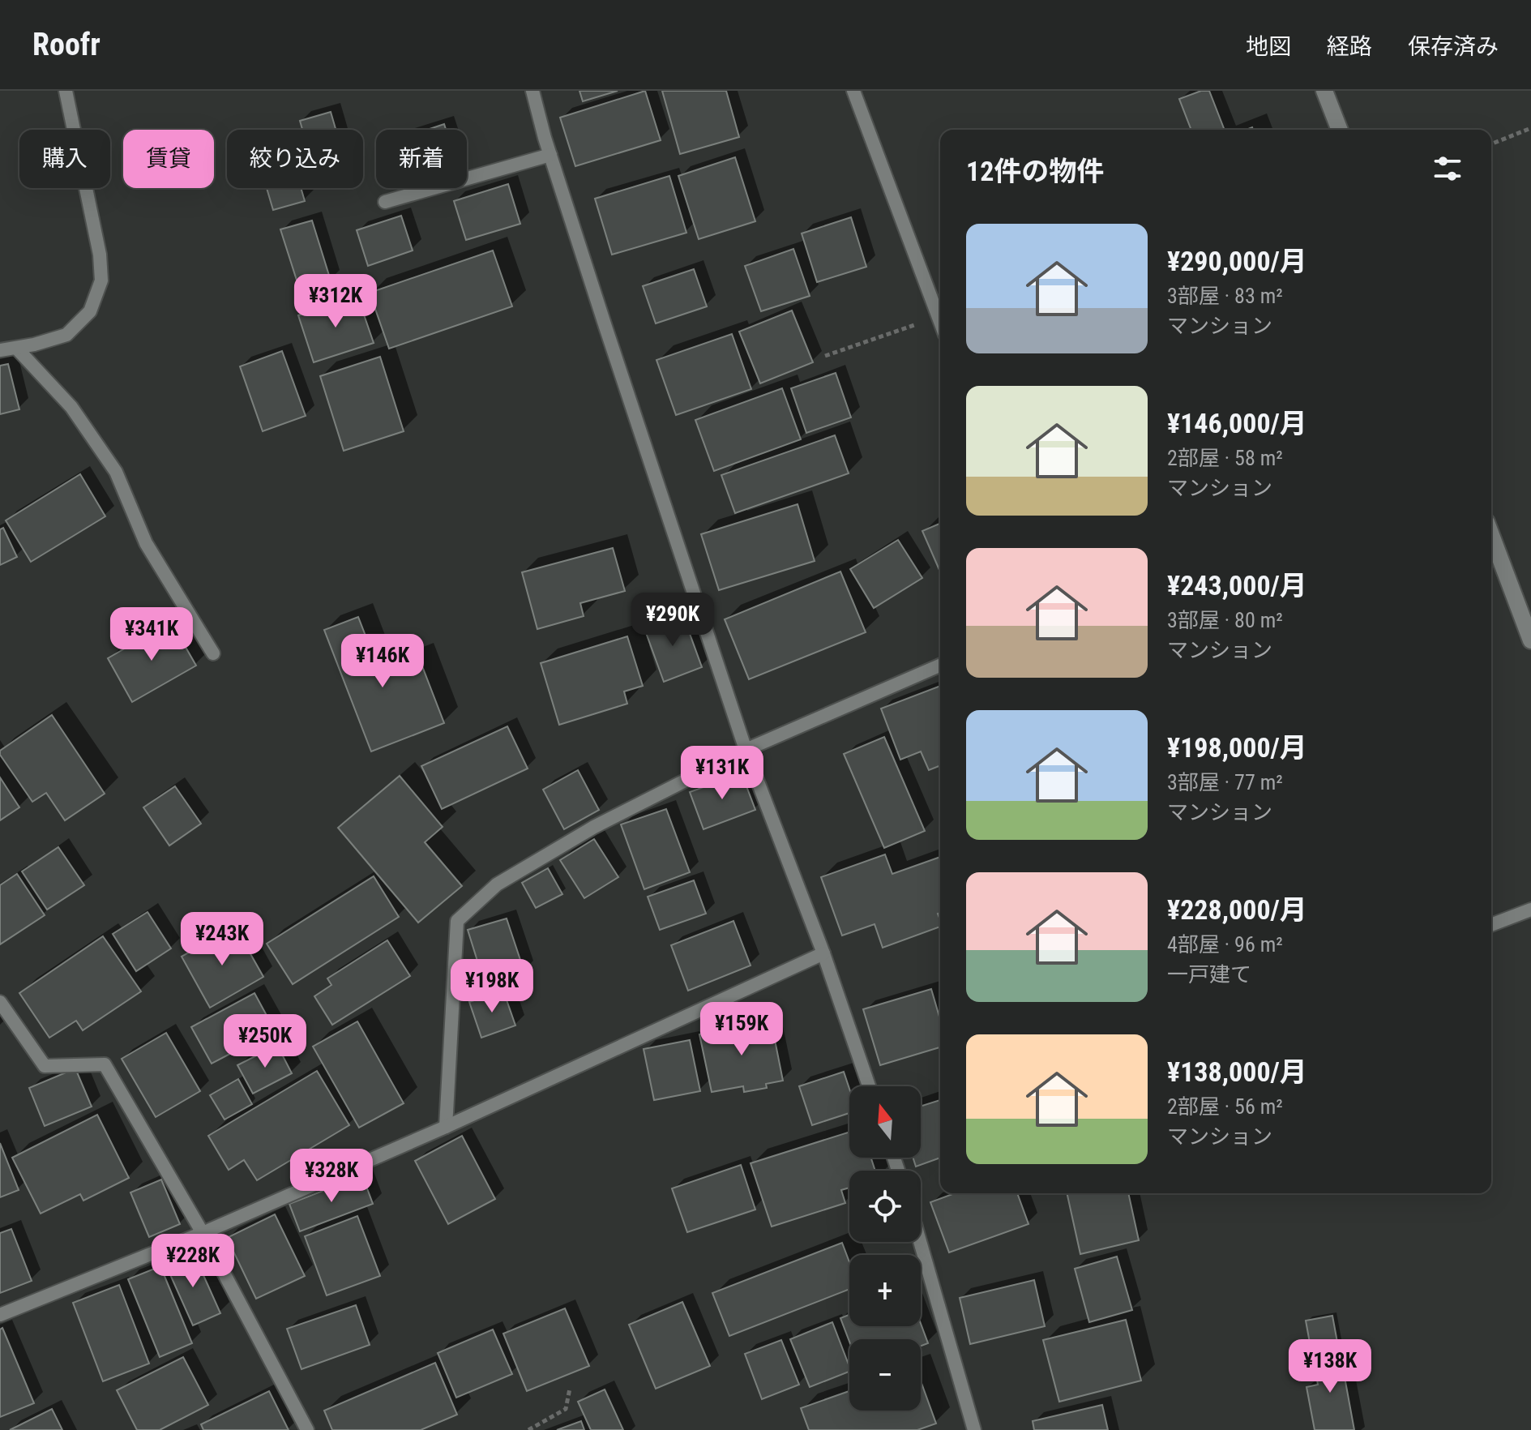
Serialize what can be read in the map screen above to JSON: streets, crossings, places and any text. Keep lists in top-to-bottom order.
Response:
{
  "north": "top",
  "page": {
    "header": "Roofr",
    "nav": ["地図", "経路", "保存済み"],
    "chip": [
      "購入",
      "賃貸",
      "絞り込み",
      "新着"
    ],
    "heading": "12件の物件",
    "list": [
      {
        "name": "¥290,000/月",
        "note": "3部屋 · 83 m² · マンション"
      },
      {
        "name": "¥146,000/月",
        "note": "2部屋 · 58 m² · マンション"
      },
      {
        "name": "¥243,000/月",
        "note": "3部屋 · 80 m² · マンション"
      },
      {
        "name": "¥198,000/月",
        "note": "3部屋 · 77 m² · マンション"
      },
      {
        "name": "¥228,000/月",
        "note": "4部屋 · 96 m² · 一戸建て"
      },
      {
        "name": "¥138,000/月",
        "note": "2部屋 · 56 m² · マンション"
      }
    ],
    "price": [
      "¥312K",
      "¥290K",
      "¥341K",
      "¥146K",
      "¥131K",
      "¥243K",
      "¥198K",
      "¥159K",
      "¥250K",
      "¥328K",
      "¥228K",
      "¥138K"
    ],
    "map_buttons": ["+", "−"]
  }
}
